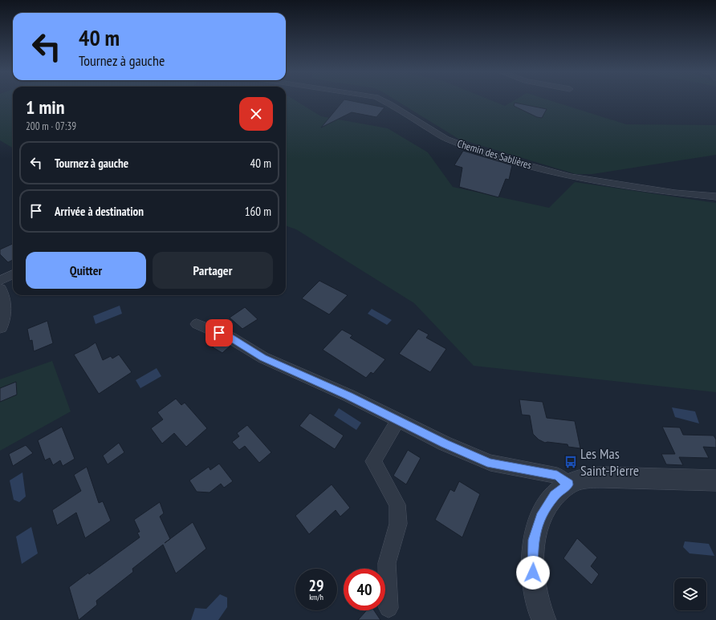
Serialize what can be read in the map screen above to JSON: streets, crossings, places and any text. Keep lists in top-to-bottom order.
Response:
{
  "streets": {
    "street": ["Chemin des Sablières"]
  },
  "places": {
    "bus stop": ["Les Mas Saint-Pierre"]
  },
  "page": {
    "turn": ["40 m", "Tournez à gauche"],
    "heading": ["1 min", "200 m · 07:39"],
    "list": [
      {
        "name": "Tournez à gauche",
        "value": "40 m"
      },
      {
        "name": "Arrivée à destination",
        "value": "160 m"
      }
    ],
    "buttons": ["Quitter", "Partager"],
    "speed": "29 km/h",
    "limit": "40"
  }
}
